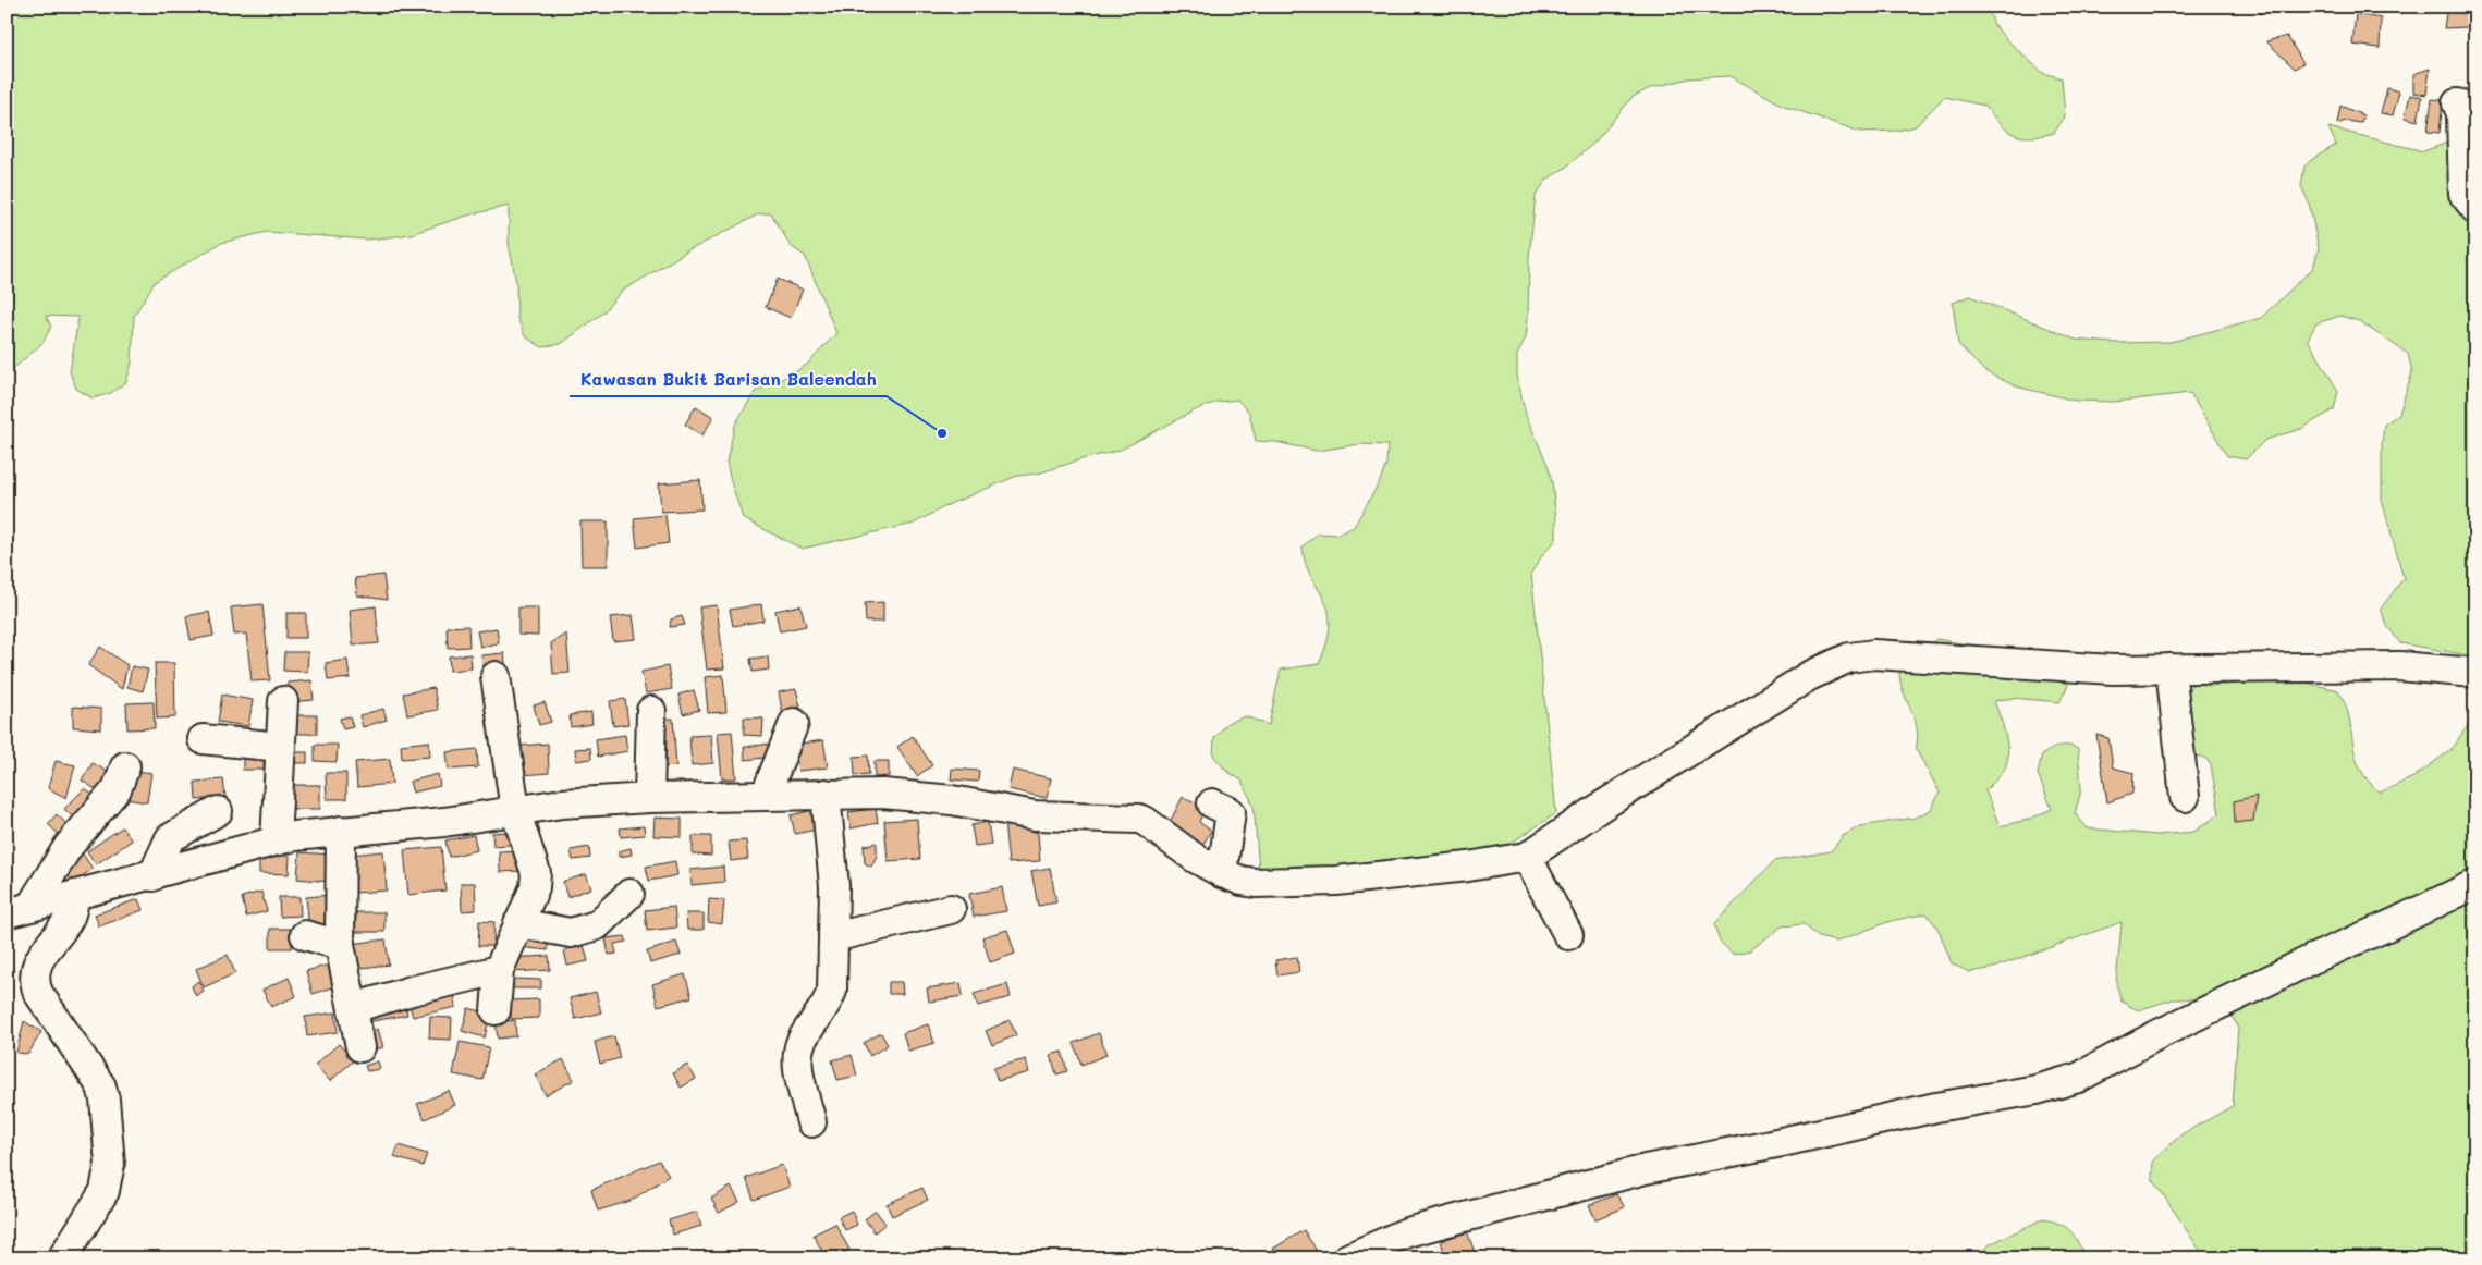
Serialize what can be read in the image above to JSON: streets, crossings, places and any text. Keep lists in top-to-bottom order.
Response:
{
  "places": ["Kawasan Bukit Barisan Baleendah"]
}
